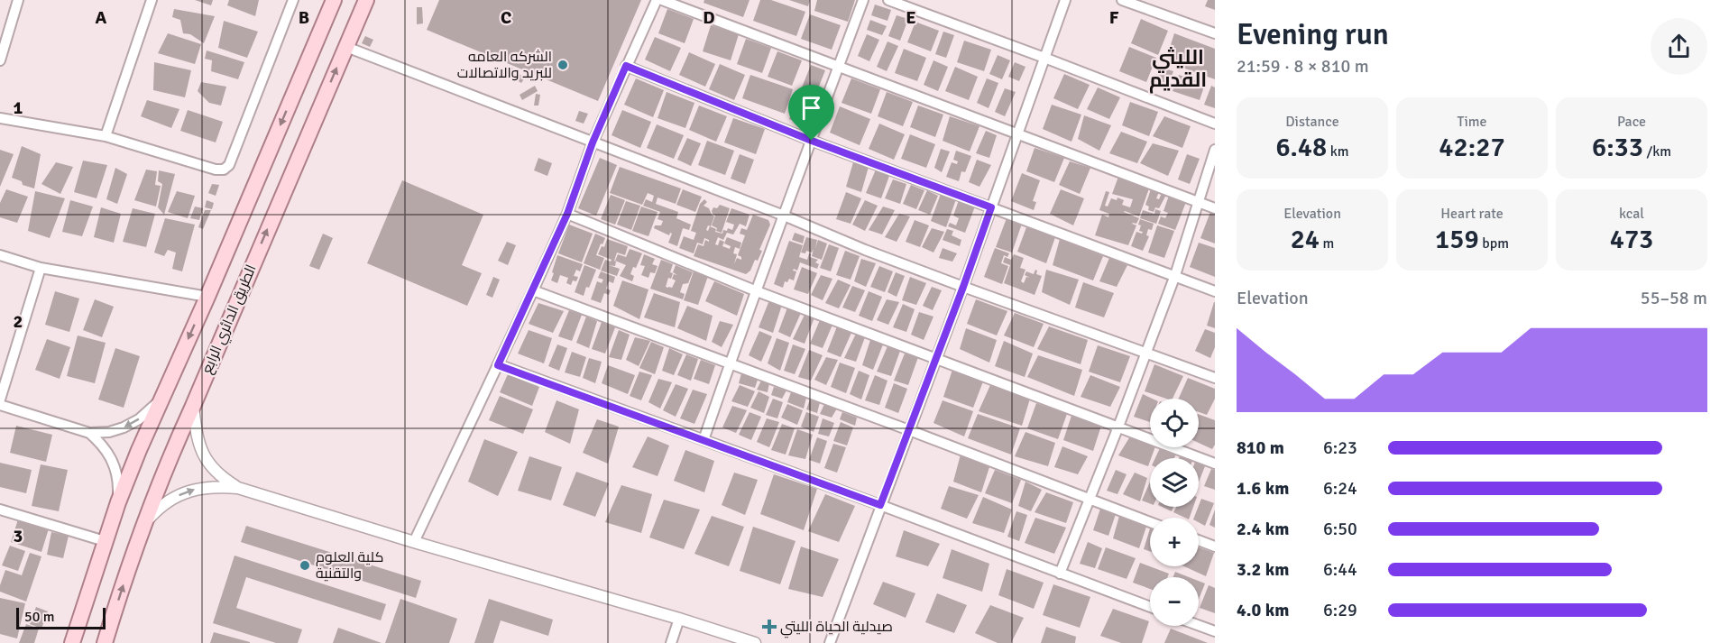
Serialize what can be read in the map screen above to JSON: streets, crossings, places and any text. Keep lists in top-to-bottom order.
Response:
{
  "streets": {
    "main road": ["الطريق الدائري الرابع"]
  },
  "districts": ["الليثي القديم"],
  "places": {
    "other": ["الشركه العامه للبريد والاتصالات", "كلية العلوم والتقنية"],
    "health": ["صيدلية الحياة الليتي"]
  },
  "scale_bar": "50 m",
  "page": {
    "heading": ["Evening run", "21:59 · 8 × 810 m"],
    "stats": [
      ["Distance", "6.48 km"],
      ["Time", "42:27"],
      ["Pace", "6:33 /km"],
      ["Elevation", "24 m"],
      ["Heart rate", "159 bpm"],
      ["kcal", "473"]
    ],
    "chart": ["Elevation", "55–58 m"],
    "map_buttons": ["+", "−"],
    "list": [
      {
        "name": "810 m",
        "note": "6:23"
      },
      {
        "name": "1.6 km",
        "note": "6:24"
      },
      {
        "name": "2.4 km",
        "note": "6:50"
      },
      {
        "name": "3.2 km",
        "note": "6:44"
      },
      {
        "name": "4.0 km",
        "note": "6:29"
      }
    ],
    "scale": "50 m"
  },
  "grid": {
    "columns": [
      "A",
      "B",
      "C",
      "D",
      "E",
      "F"
    ],
    "rows": ["1", "2", "3"]
  }
}
